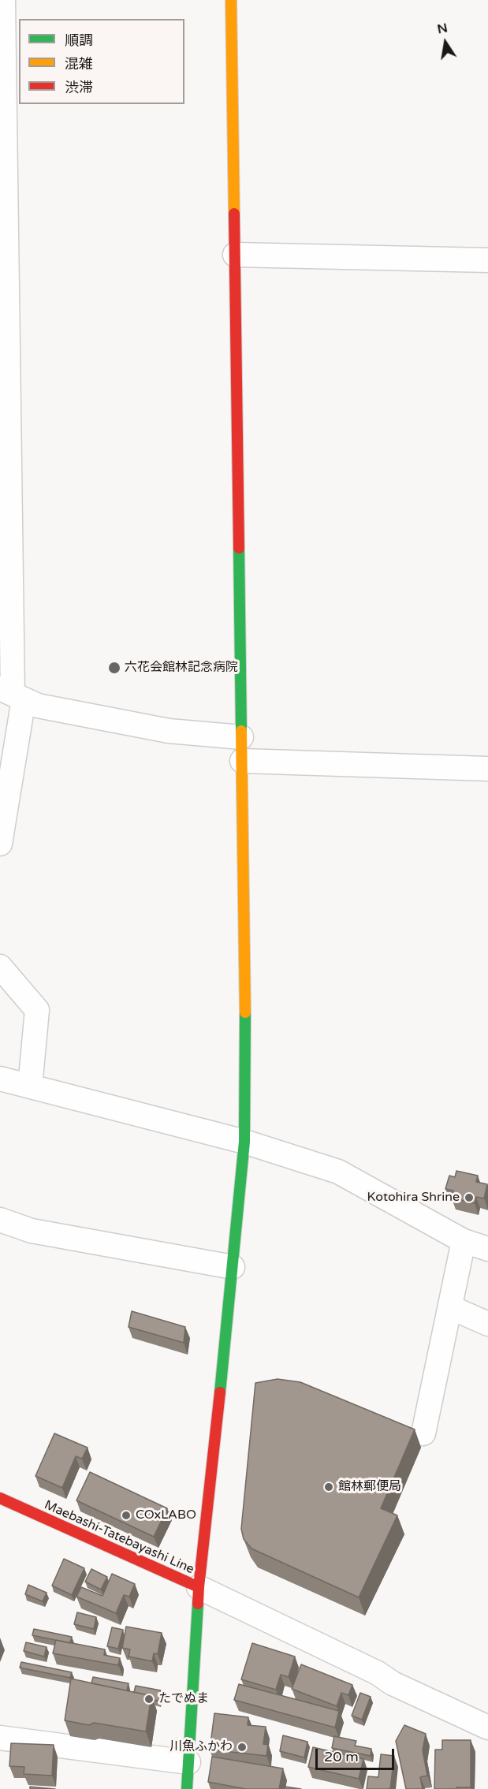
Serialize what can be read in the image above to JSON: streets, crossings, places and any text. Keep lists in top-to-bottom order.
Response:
{
  "streets": {
    "street": ["Maebashi-Tatebayashi Line"]
  },
  "places": [
    "六花会館林記念病院",
    "Kotohira Shrine",
    "館林郵便局",
    "COxLABO",
    "たでぬま",
    "川魚ふかわ"
  ],
  "legend": ["順調", "混雑", "渋滞"],
  "scale_bar": "20 m",
  "north": "top"
}
